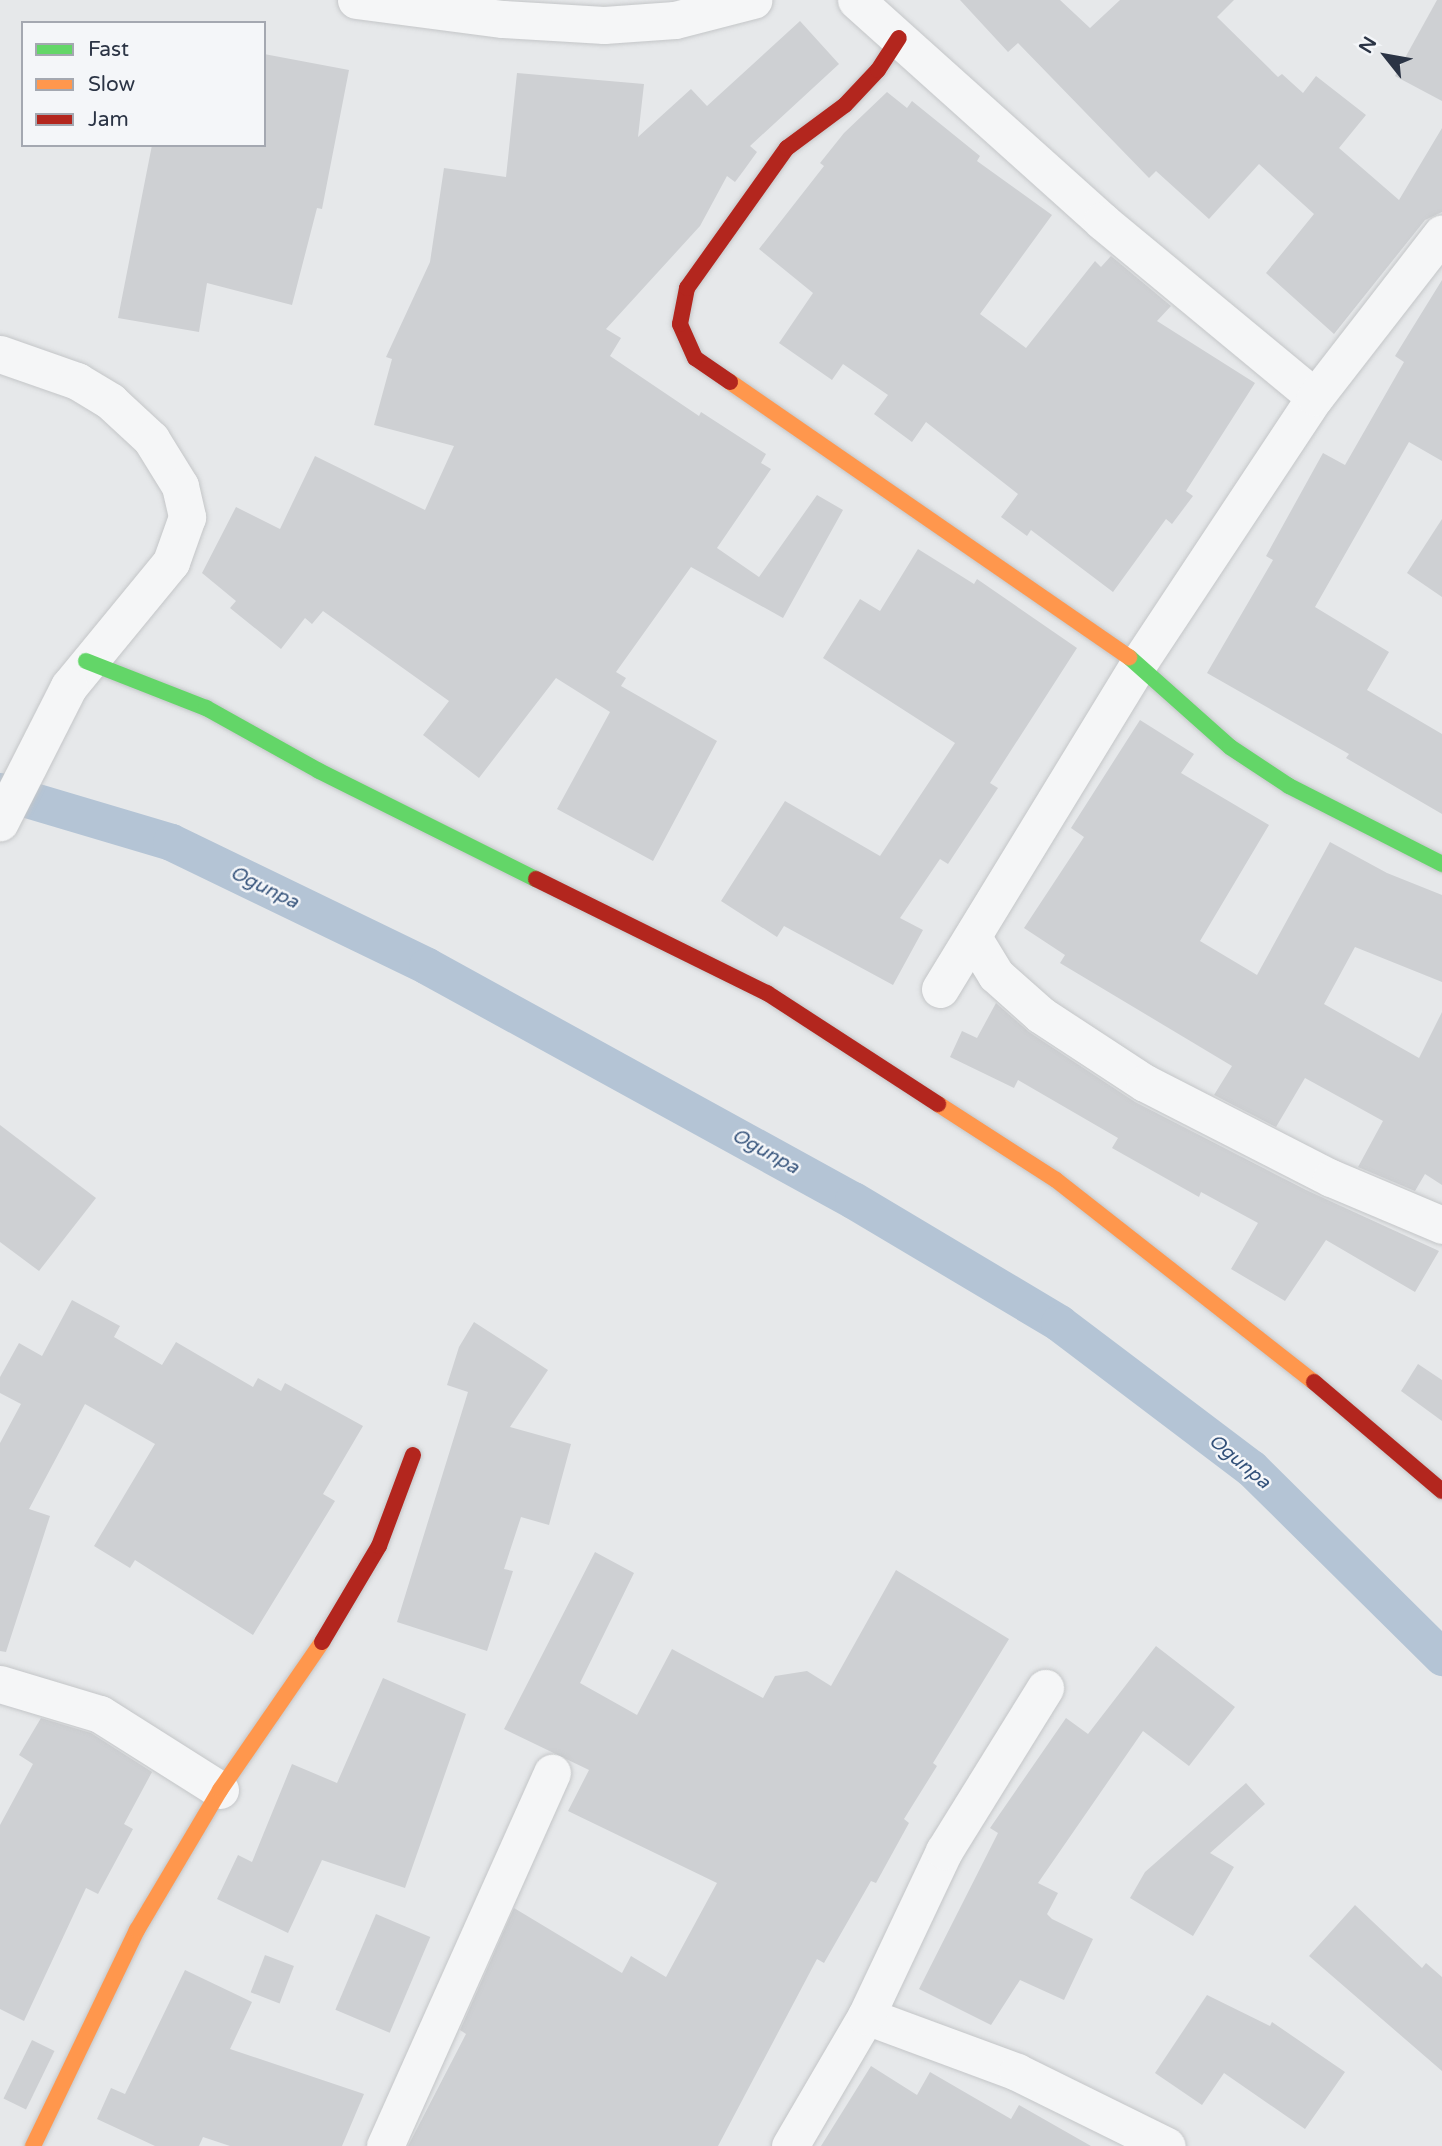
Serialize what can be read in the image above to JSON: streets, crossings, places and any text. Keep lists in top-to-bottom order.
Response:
{
  "water": ["Ogunpa"],
  "legend": ["Fast", "Slow", "Jam"],
  "north": "top left"
}
